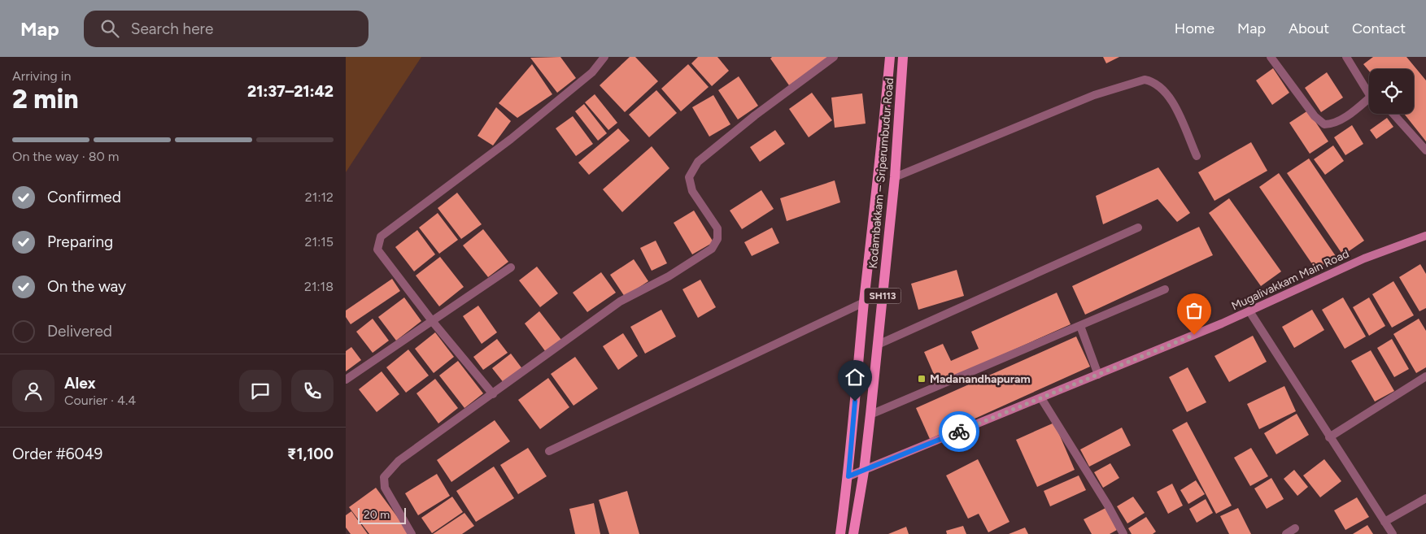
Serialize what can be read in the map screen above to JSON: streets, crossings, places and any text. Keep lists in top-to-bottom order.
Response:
{
  "streets": {
    "main road": ["Kodambakkam – Sriperumbudur Road", "SH113"],
    "street": ["Mugalivakkam Main Road"]
  },
  "crossings": [
    ["Kodambakkam – Sriperumbudur Road", "Mugalivakkam Main Road"]
  ],
  "places": {
    "transit": ["Madanandhapuram"]
  },
  "scale_bar": "20 m",
  "page": {
    "header": "Map",
    "search": "Search here",
    "nav": [
      "Home",
      "Map",
      "About",
      "Contact"
    ],
    "heading": ["2 min", "Arriving in", "21:37–21:42"],
    "panel": [
      "Alex",
      "Courier · 4.4",
      "Order #6049",
      "₹1,100"
    ],
    "bar": "On the way · 80 m",
    "list": [
      ["Confirmed", "21:12"],
      ["Preparing", "21:15"],
      ["On the way", "21:18"],
      "Delivered"
    ],
    "scale": "20 m"
  }
}
